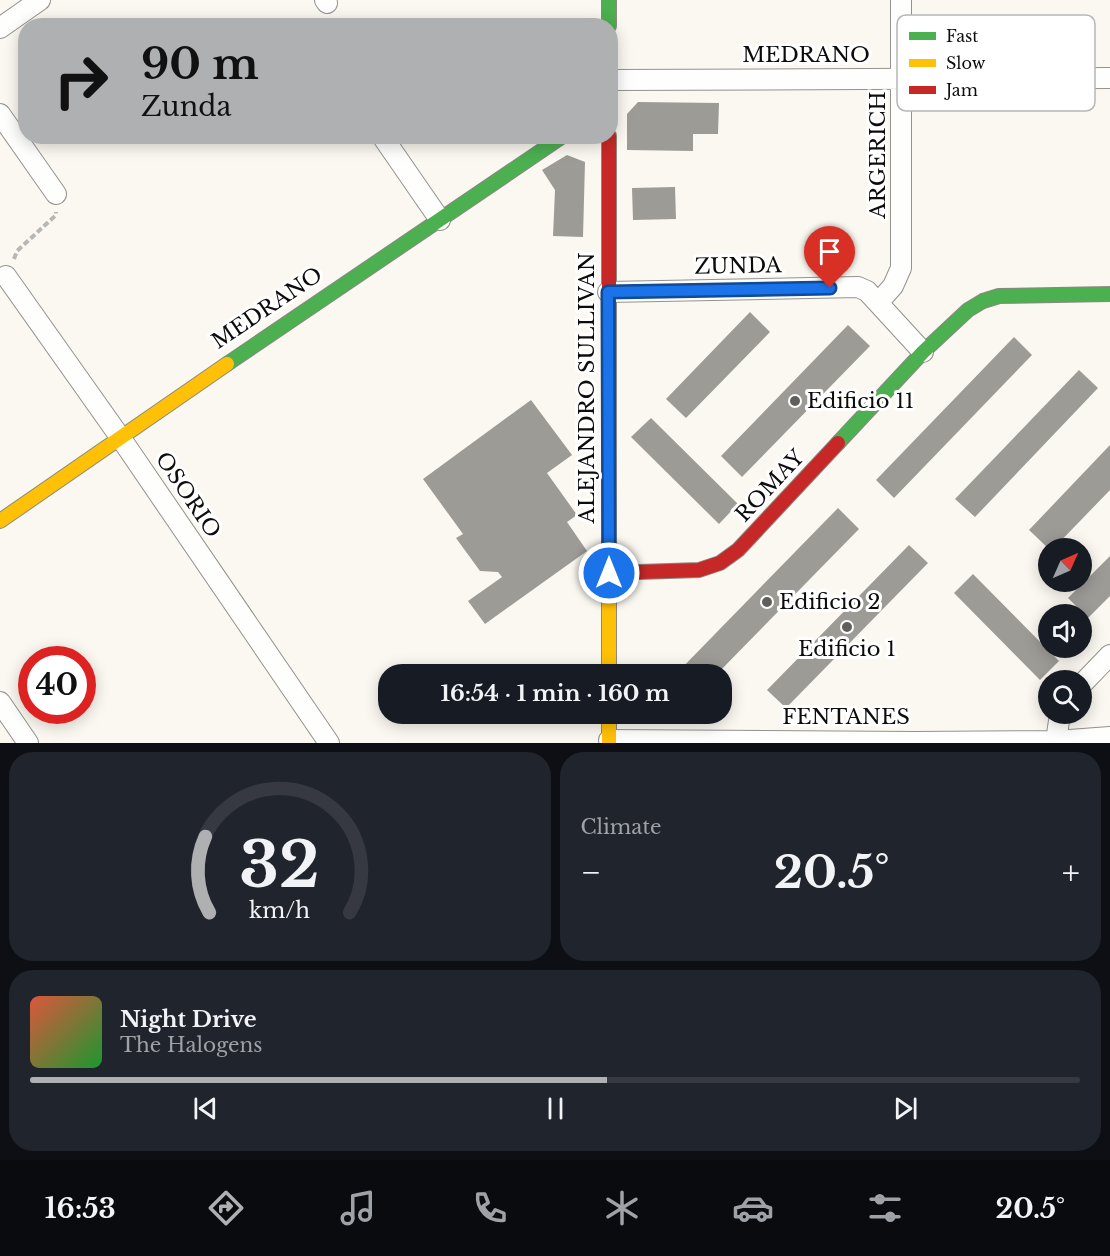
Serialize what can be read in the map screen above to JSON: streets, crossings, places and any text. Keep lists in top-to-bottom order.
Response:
{
  "streets": {
    "street": [
      "MEDRANO",
      "ARGERICH",
      "ZUNDA",
      "ALEJANDRO SULLIVAN",
      "ROMAY",
      "OSORIO",
      "FENTANES"
    ]
  },
  "crossings": [
    ["MEDRANO", "OSORIO"],
    ["ARGERICH", "ZUNDA"],
    ["ZUNDA", "ALEJANDRO SULLIVAN"],
    ["ZUNDA", "ROMAY"],
    ["ALEJANDRO SULLIVAN", "ROMAY"]
  ],
  "places": ["Edificio 11", "Edificio 2", "Edificio 1"],
  "legend": ["Fast", "Slow", "Jam"],
  "north": "top right",
  "page": {
    "turn": ["90 m", "Zunda"],
    "limit": "40",
    "trip": "16:54 · 1 min · 160 m",
    "tile": "Climate",
    "heat": ["−", "20.5°", "+"],
    "song": ["Night Drive", "The Halogens"],
    "tabs": ["16:53", "20.5°"],
    "gauge": ["32", "km/h"]
  }
}
